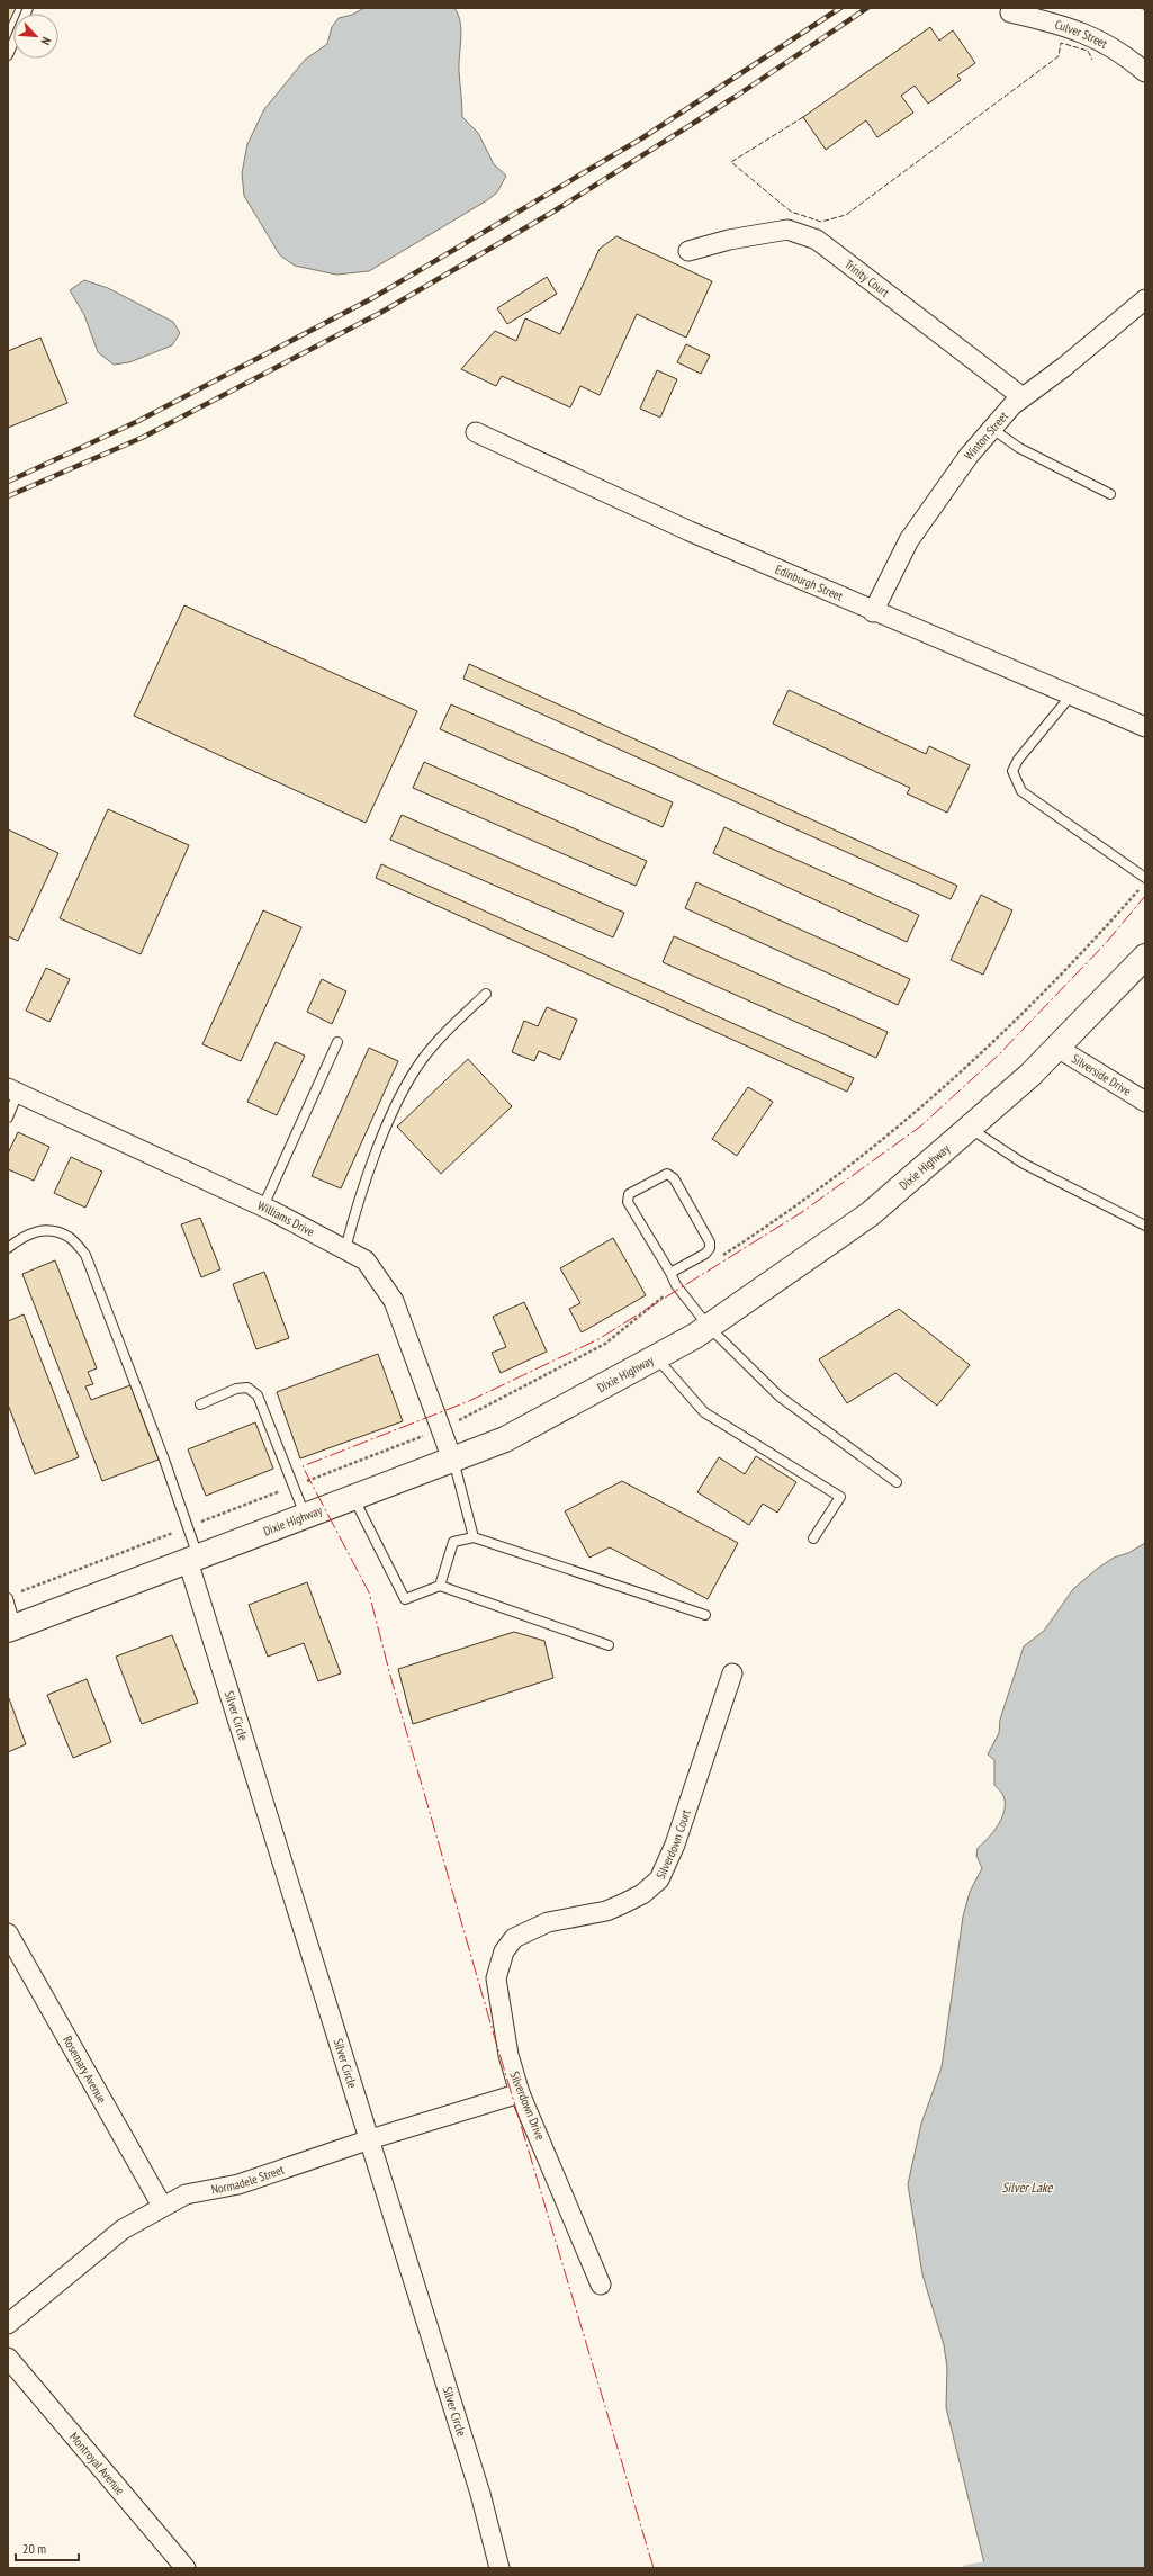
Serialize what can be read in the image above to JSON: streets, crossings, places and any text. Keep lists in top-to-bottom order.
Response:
{
  "streets": {
    "main road": ["Dixie Highway"],
    "street": [
      "Culver Street",
      "Trinity Court",
      "Winton Street",
      "Edinburgh Street",
      "Silverside Drive",
      "Williams Drive",
      "Silver Circle",
      "Silverdown Court",
      "Rosemary Avenue",
      "Silverdown Drive",
      "Normadele Street",
      "Montroyal Avenue"
    ]
  },
  "crossings": [
    ["Trinity Court", "Winton Street"],
    ["Winton Street", "Edinburgh Street"],
    ["Silverside Drive", "Dixie Highway"],
    ["Dixie Highway", "Williams Drive"],
    ["Dixie Highway", "Silver Circle"],
    ["Silver Circle", "Normadele Street"],
    ["Silverdown Court", "Silverdown Drive"],
    ["Rosemary Avenue", "Normadele Street"],
    ["Silverdown Drive", "Normadele Street"]
  ],
  "water": ["Silver Lake"],
  "scale_bar": "20 m",
  "north": "bottom right"
}
